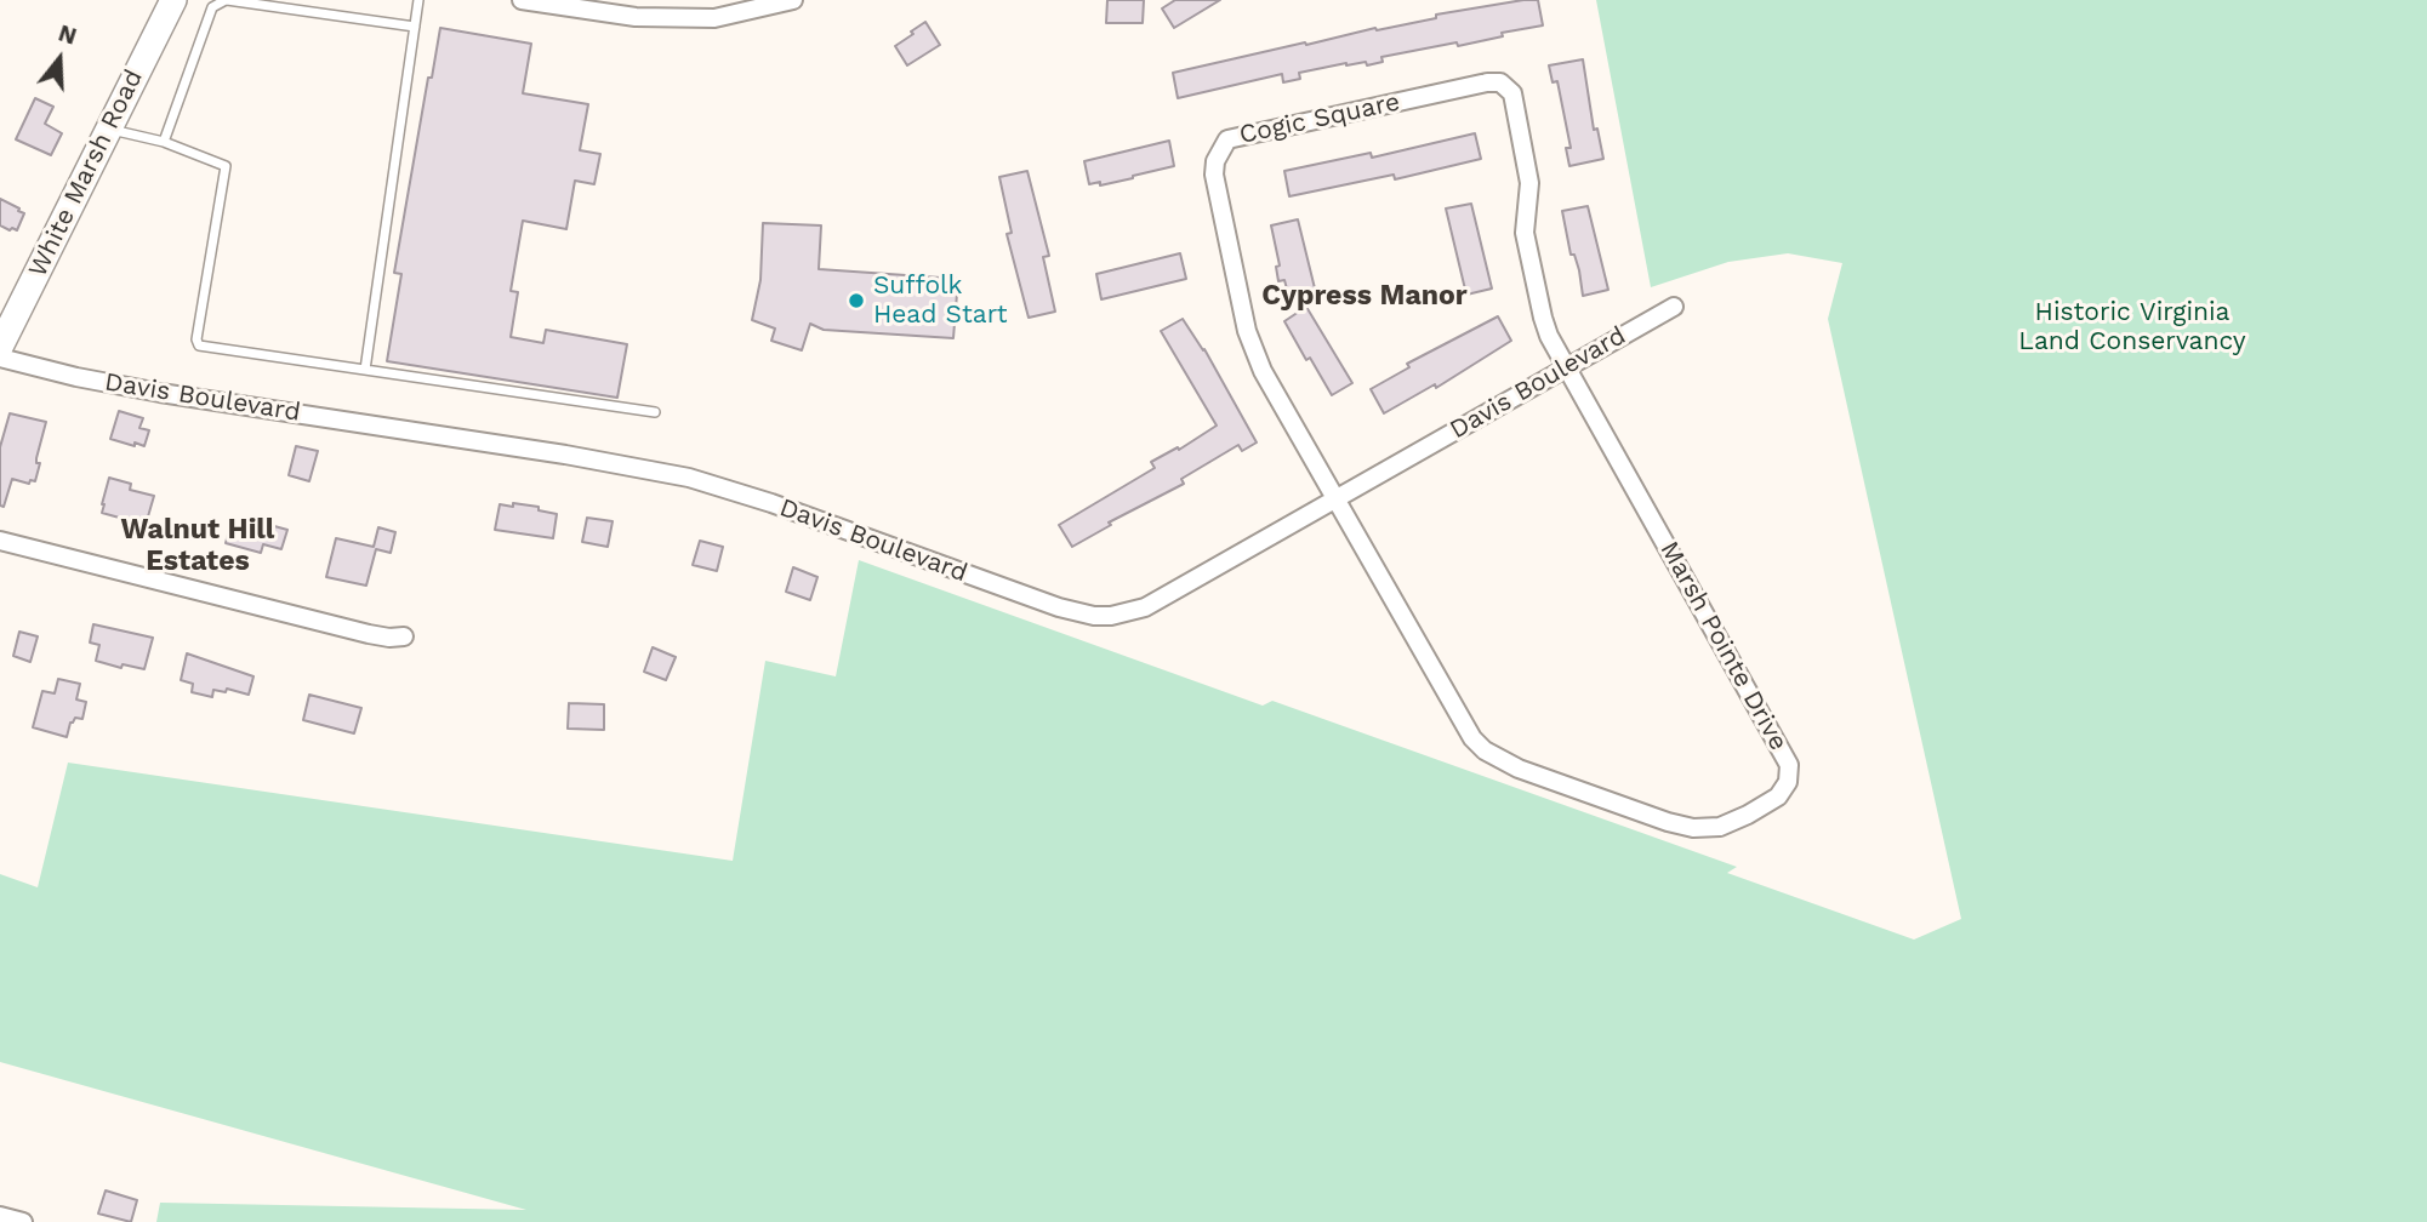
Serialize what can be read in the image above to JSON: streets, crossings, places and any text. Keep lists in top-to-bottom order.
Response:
{
  "streets": {
    "street": [
      "Cogic Square",
      "White Marsh Road",
      "Davis Boulevard",
      "Marsh Pointe Drive"
    ]
  },
  "crossings": [
    ["Cogic Square", "Davis Boulevard"],
    ["Cogic Square", "Marsh Pointe Drive"],
    ["Davis Boulevard", "Marsh Pointe Drive"]
  ],
  "districts": ["Cypress Manor", "Walnut Hill Estates"],
  "parks": ["Historic Virginia Land Conservancy"],
  "places": ["Suffolk Head Start"],
  "north": "top"
}
